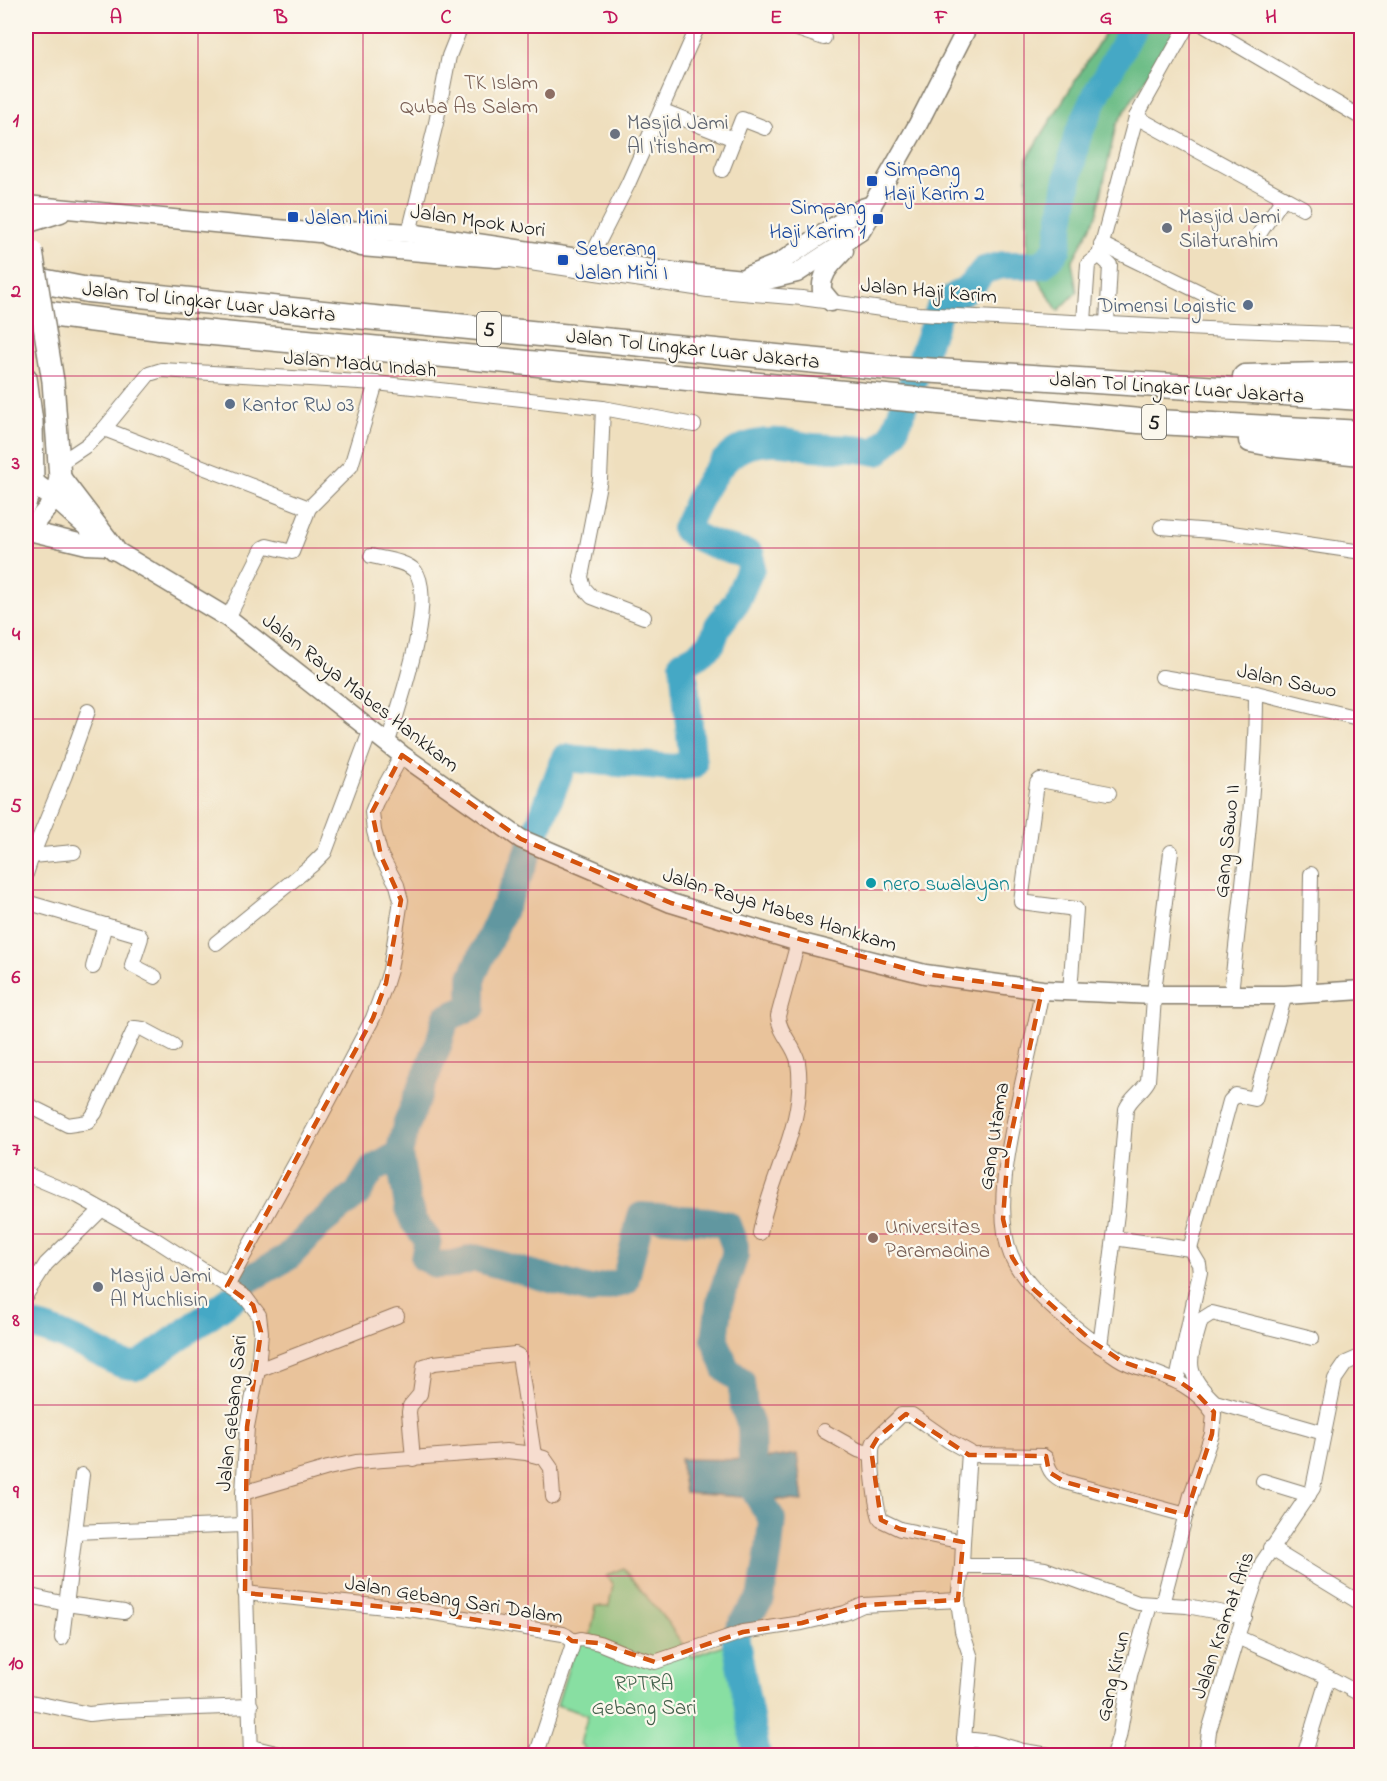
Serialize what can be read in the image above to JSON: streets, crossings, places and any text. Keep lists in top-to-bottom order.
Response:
{
  "streets": {
    "highway": ["Jalan Tol Lingkar Luar Jakarta", "5"],
    "main road": ["Jalan Mpok Nori", "Jalan Raya Mabes Hankkam"],
    "street": [
      "Jalan Haji Karim",
      "Jalan Madu Indah",
      "Jalan Sawo",
      "Gang Sawo II",
      "Gang Utama",
      "Jalan Gebang Sari",
      "Jalan Gebang Sari Dalam",
      "Jalan Kramat Aris",
      "Gang Kirun"
    ]
  },
  "crossings": [
    ["Jalan Mpok Nori", "Jalan Haji Karim"],
    ["Jalan Sawo", "Gang Sawo II"],
    ["Jalan Raya Mabes Hankkam", "Gang Sawo II"],
    ["Jalan Raya Mabes Hankkam", "Gang Utama"],
    ["Gang Utama", "Gang Kirun"],
    ["Jalan Gebang Sari", "Jalan Gebang Sari Dalam"]
  ],
  "parks": ["RPTRA Gebang Sari"],
  "places": {
    "other": [
      "TK Islam Quba As Salam",
      "Masjid Jami Al I'tisham",
      "Masjid Jami Silaturahim",
      "Dimensi Logistic",
      "Kantor RW 03",
      "nero swalayan",
      "Universitas Paramadina",
      "Masjid Jami Al Muchlisin"
    ],
    "transit": [
      "Simpang Haji Karim 2",
      "Jalan Mini",
      "Simpang Haji Karim 1",
      "Seberang Jalan Mini I"
    ]
  },
  "grid": {
    "columns": [
      "A",
      "B",
      "C",
      "D",
      "E",
      "F",
      "G",
      "H"
    ],
    "rows": [
      "1",
      "2",
      "3",
      "4",
      "5",
      "6",
      "7",
      "8",
      "9",
      "10"
    ]
  }
}
